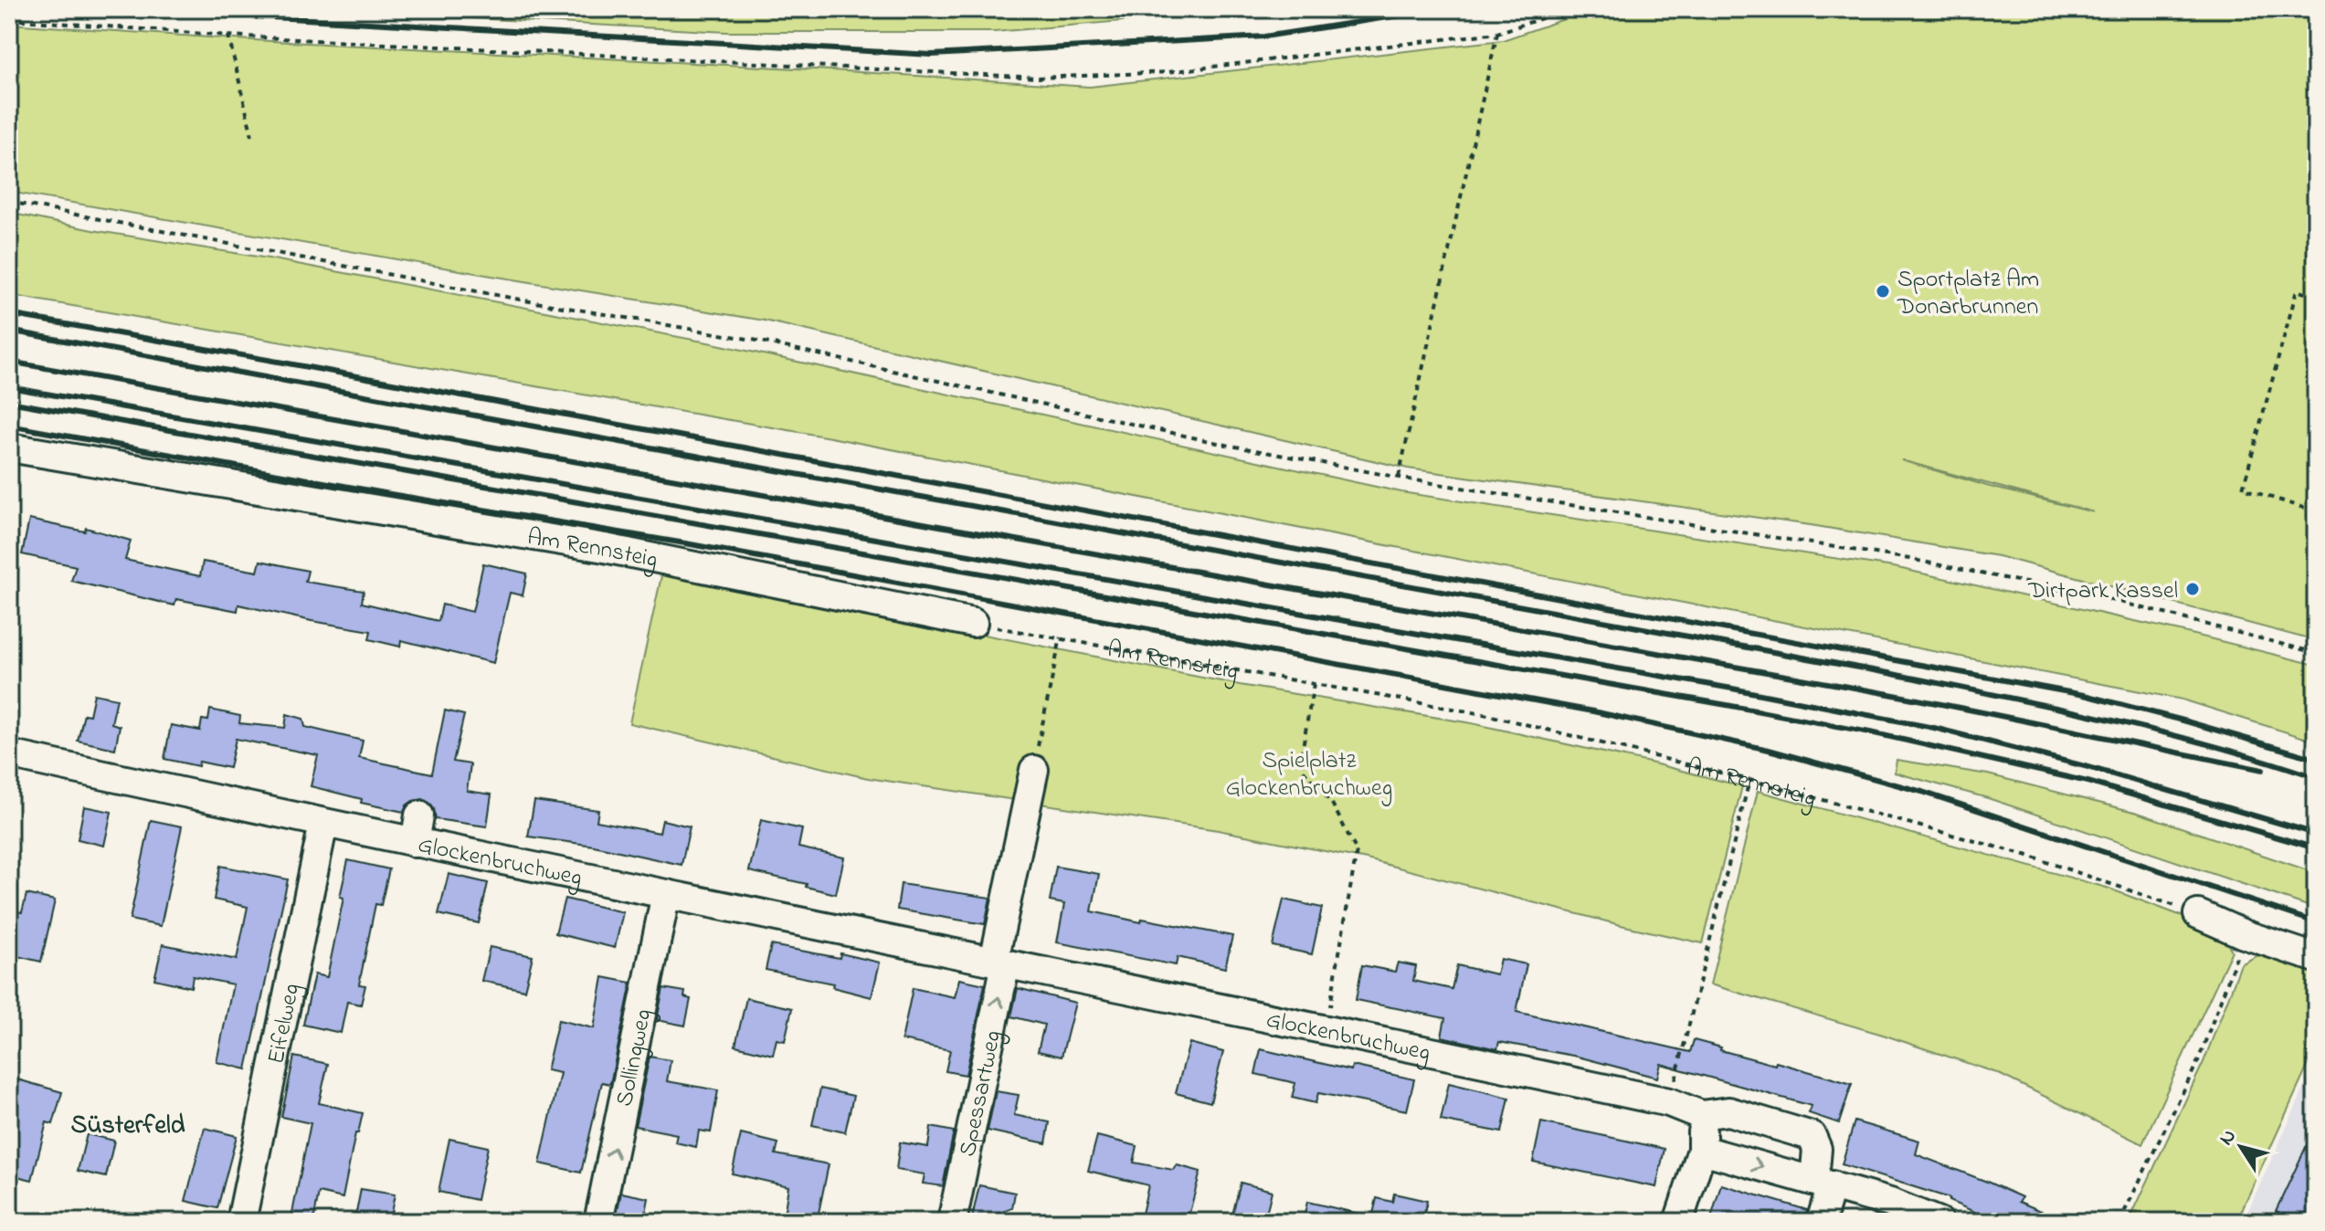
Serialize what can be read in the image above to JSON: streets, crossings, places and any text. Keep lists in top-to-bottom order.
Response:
{
  "streets": {
    "street": [
      "Am Rennsteig",
      "Glockenbruchweg",
      "Eifelweg",
      "Sollingweg",
      "Spessartweg"
    ]
  },
  "crossings": [
    ["Glockenbruchweg", "Eifelweg"],
    ["Glockenbruchweg", "Sollingweg"],
    ["Glockenbruchweg", "Spessartweg"]
  ],
  "one_way": ["Sollingweg", "Spessartweg"],
  "districts": ["Süsterfeld"],
  "parks": ["Spielplatz Glockenbruchweg"],
  "places": ["Sportplatz Am Donarbrunnen", "Dirtpark Kassel"],
  "north": "top left"
}
